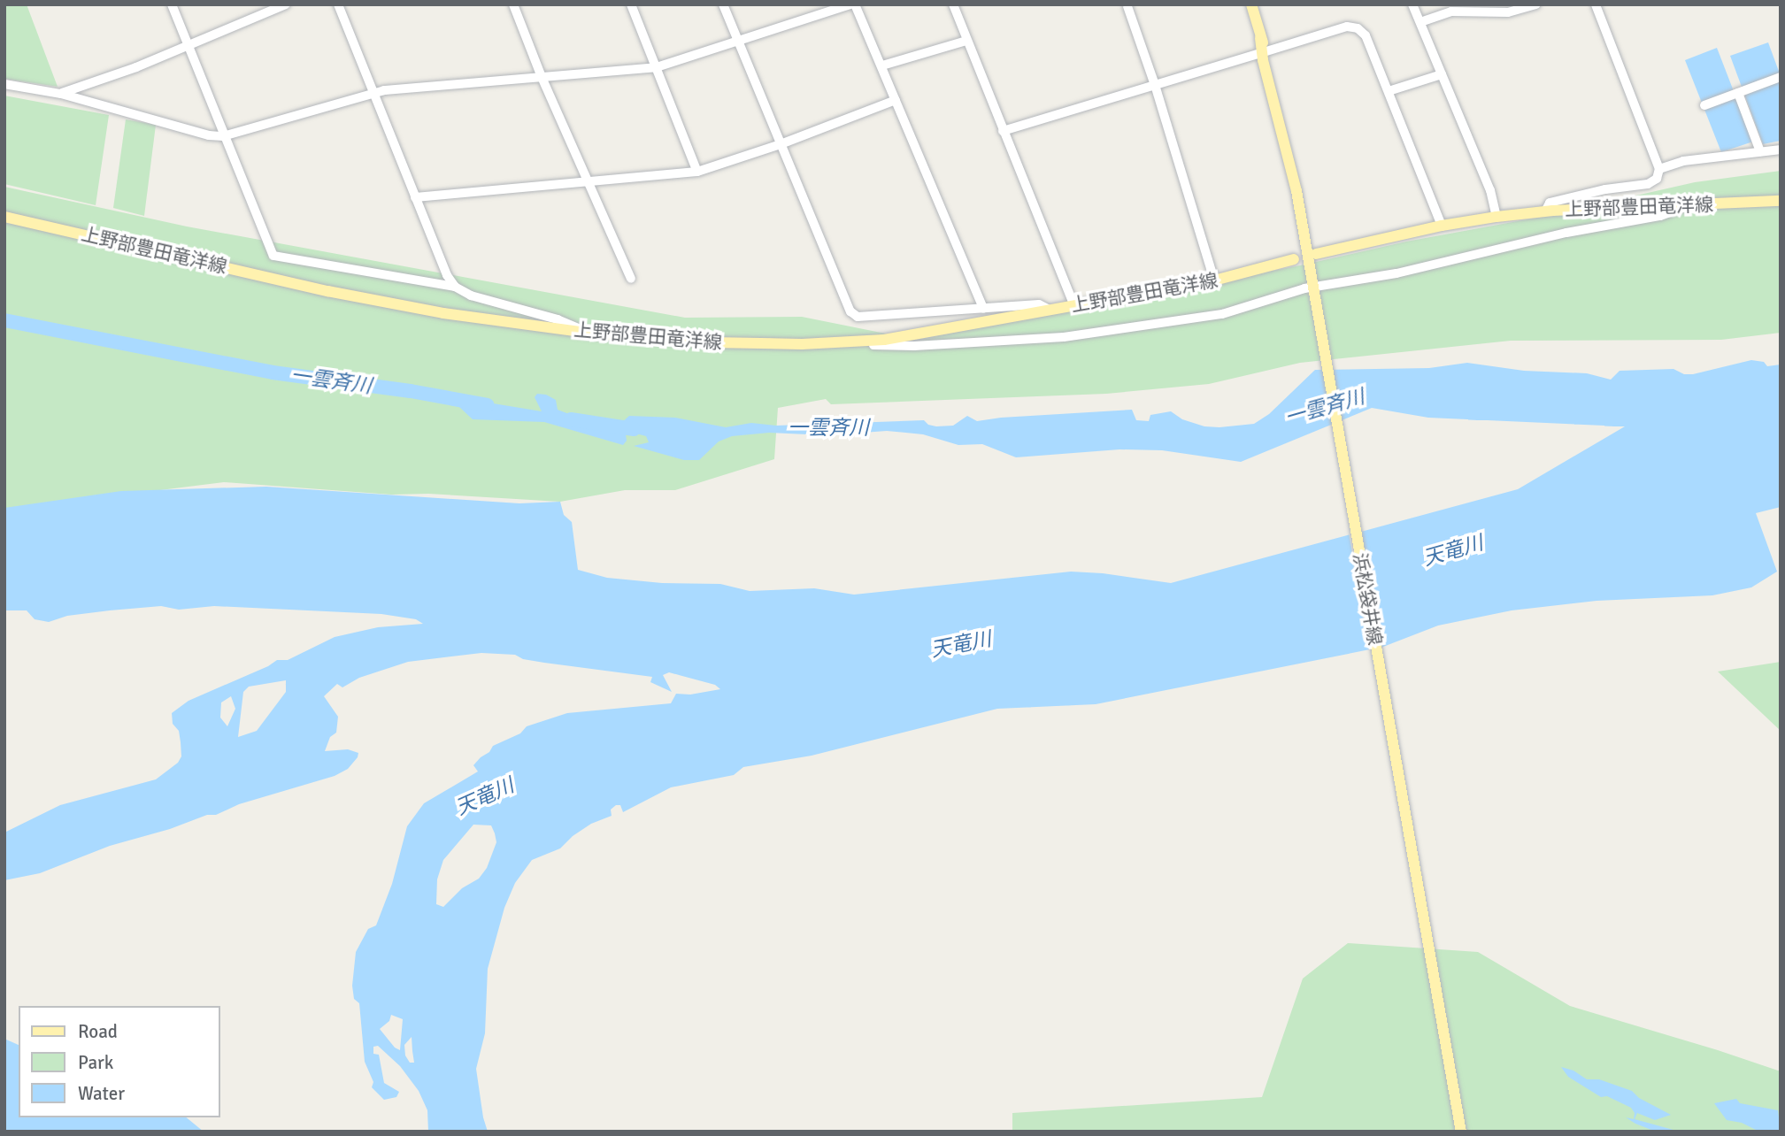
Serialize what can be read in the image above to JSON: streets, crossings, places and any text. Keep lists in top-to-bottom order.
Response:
{
  "streets": {
    "main road": ["上野部豊田竜洋線", "浜松袋井線"]
  },
  "water": ["一雲斉川", "天竜川"],
  "legend": ["Road", "Park", "Water"]
}
